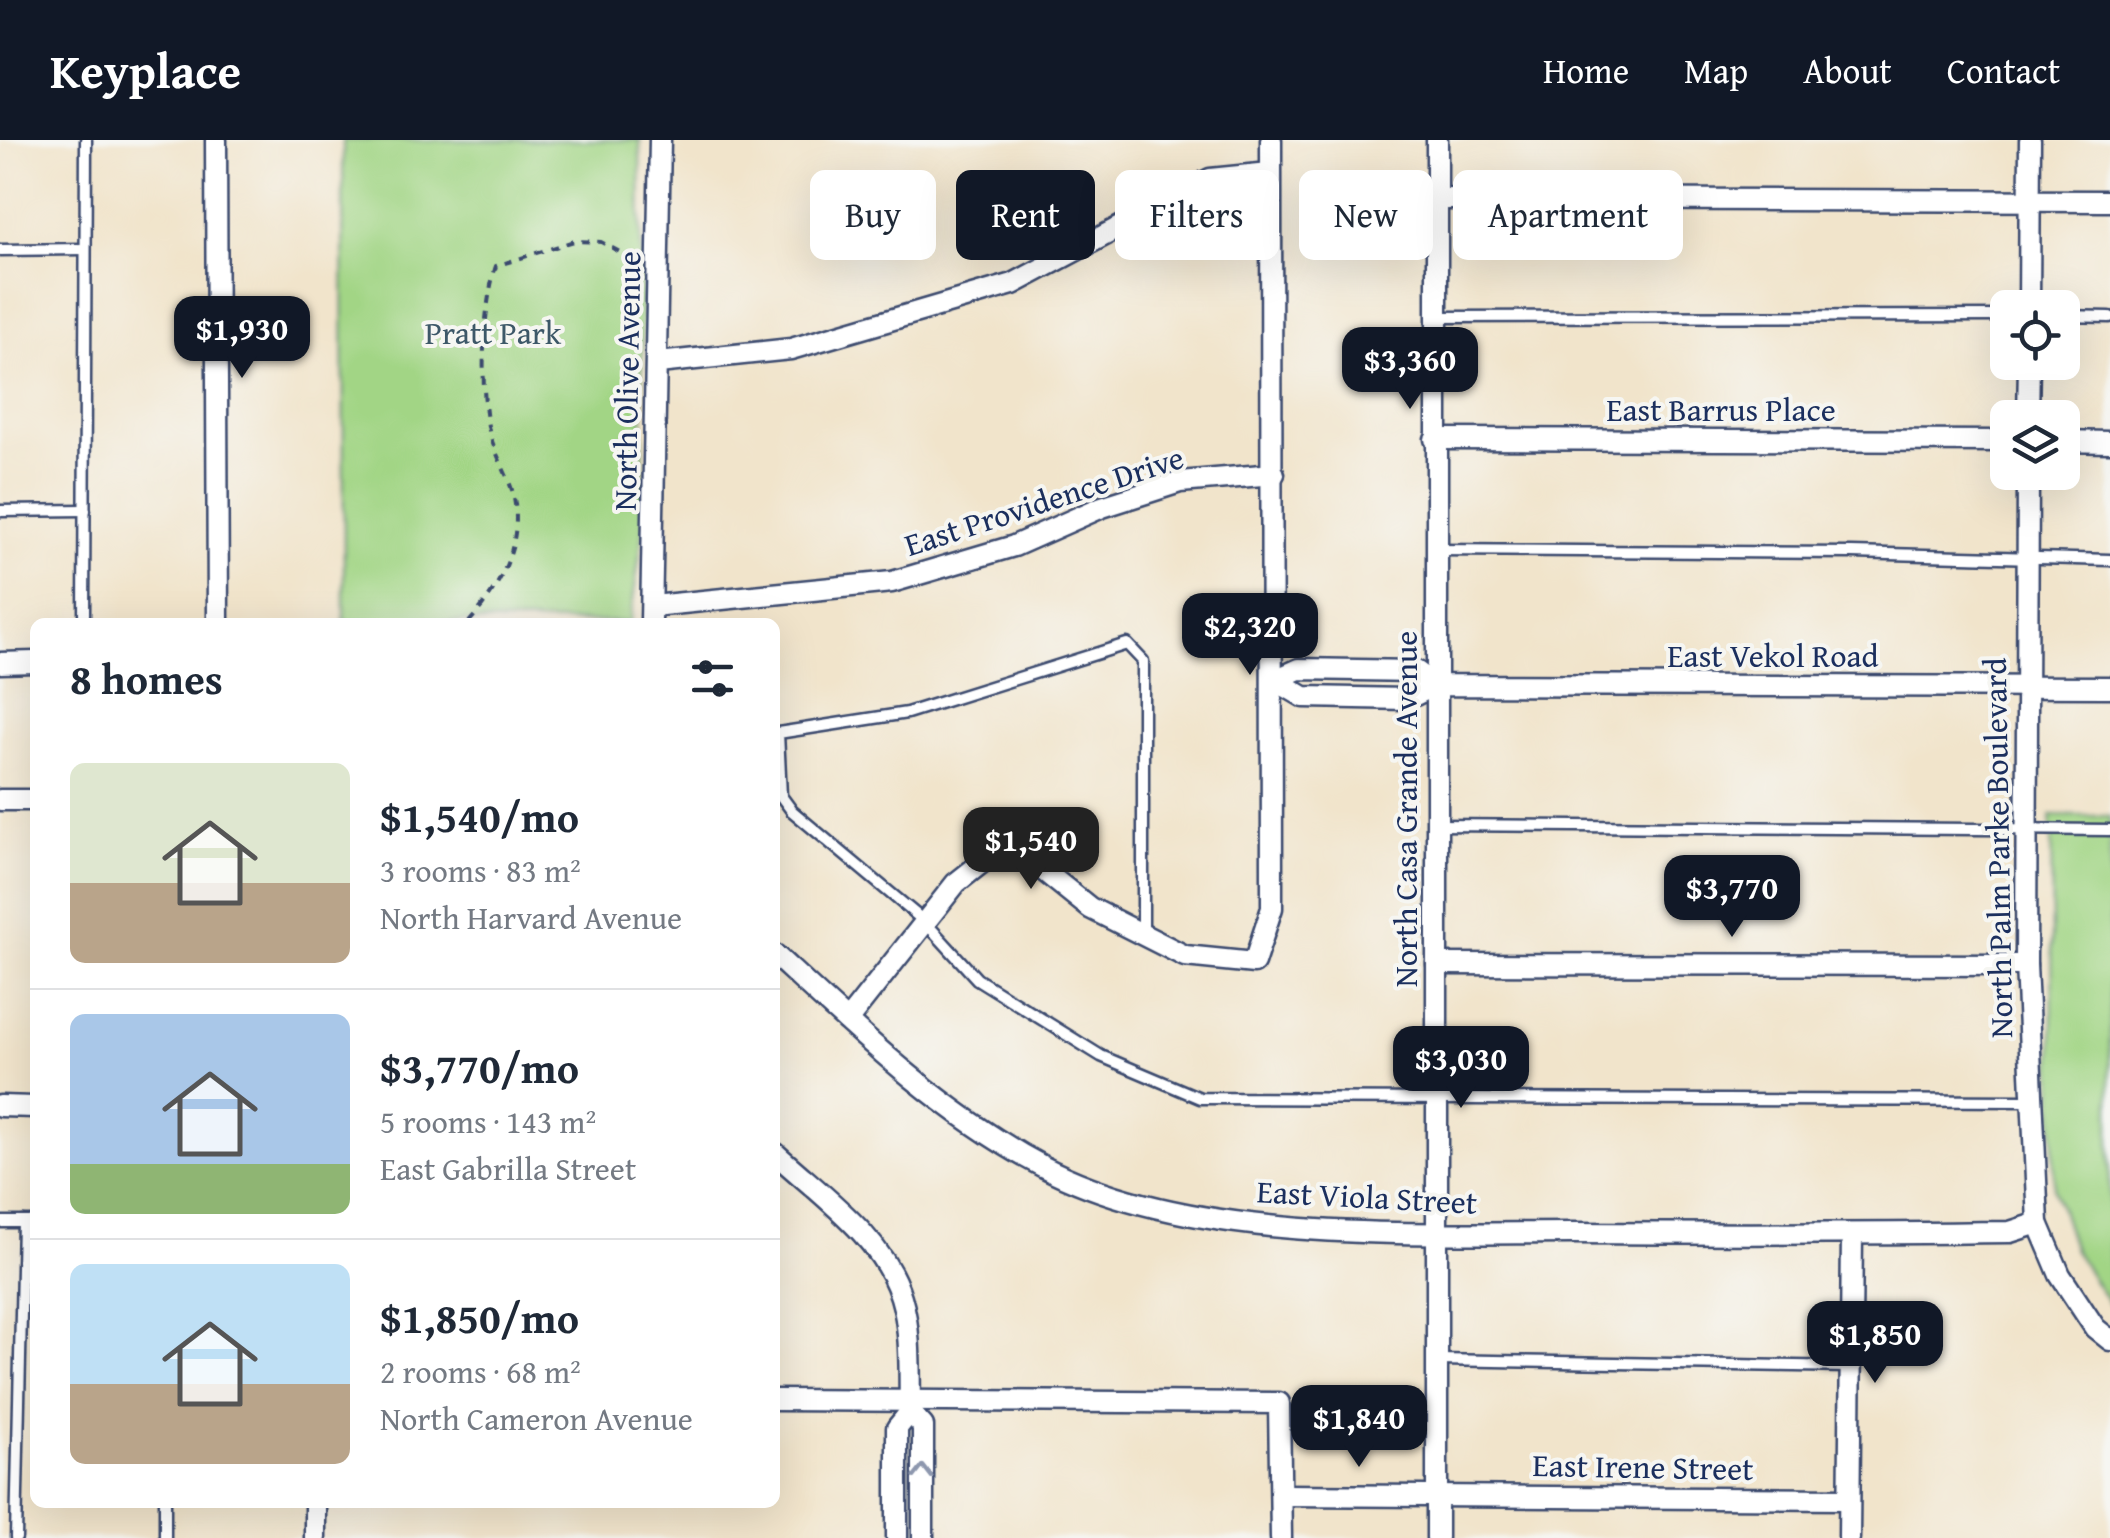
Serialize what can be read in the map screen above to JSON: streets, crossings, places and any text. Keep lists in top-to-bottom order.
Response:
{
  "streets": {
    "street": [
      "North Olive Avenue",
      "East Barrus Place",
      "East Providence Drive",
      "East Vekol Road",
      "North Casa Grande Avenue",
      "North Palm Parke Boulevard",
      "East Viola Street",
      "East Irene Street"
    ]
  },
  "crossings": [
    ["North Olive Avenue", "East Providence Drive"],
    ["East Barrus Place", "North Casa Grande Avenue"],
    ["East Vekol Road", "North Casa Grande Avenue"],
    ["East Vekol Road", "North Palm Parke Boulevard"],
    ["North Casa Grande Avenue", "East Viola Street"],
    ["North Casa Grande Avenue", "East Irene Street"],
    ["North Palm Parke Boulevard", "East Viola Street"]
  ],
  "parks": ["Pratt Park"],
  "page": {
    "header": "Keyplace",
    "nav": [
      "Home",
      "Map",
      "About",
      "Contact"
    ],
    "chip": [
      "Buy",
      "Rent",
      "Filters",
      "New",
      "Apartment"
    ],
    "price": [
      "$1,930",
      "$3,360",
      "$2,320",
      "$1,540",
      "$3,770",
      "$3,030",
      "$1,850",
      "$1,840"
    ],
    "heading": "8 homes",
    "list": [
      {
        "name": "$1,540/mo",
        "note": "3 rooms · 83 m² · North Harvard Avenue"
      },
      {
        "name": "$3,770/mo",
        "note": "5 rooms · 143 m² · East Gabrilla Street"
      },
      {
        "name": "$1,850/mo",
        "note": "2 rooms · 68 m² · North Cameron Avenue"
      }
    ]
  }
}
